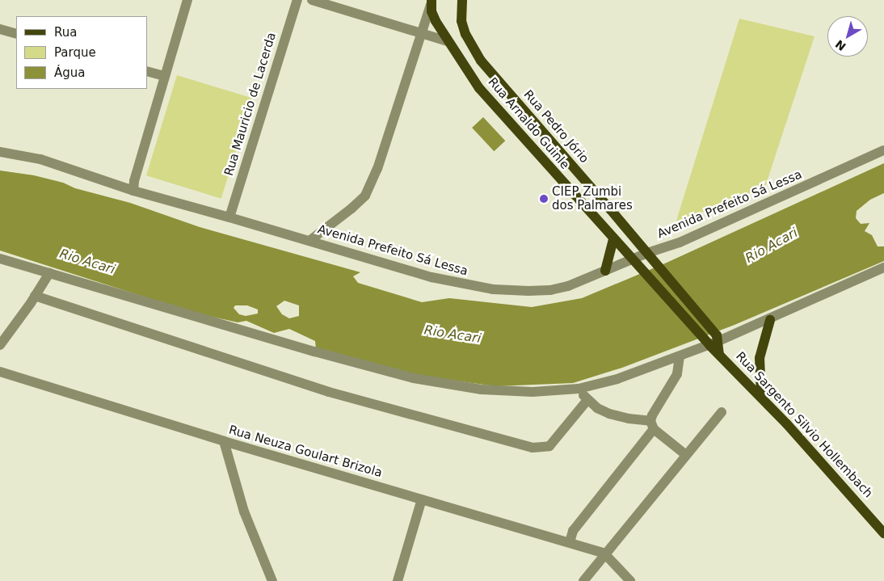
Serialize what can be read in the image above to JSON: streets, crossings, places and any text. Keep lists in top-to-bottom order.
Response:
{
  "streets": {
    "main road": ["Rua Arnaldo Guinle", "Rua Pedro Jório", "Rua Sargento Silvio Hollembach"],
    "street": ["Rua Mauricio de Lacerda", "Avenida Prefeito Sá Lessa", "Rua Neuza Goulart Brizola"]
  },
  "crossings": [
    ["Rua Mauricio de Lacerda", "Avenida Prefeito Sá Lessa"],
    ["Rua Arnaldo Guinle", "Avenida Prefeito Sá Lessa"],
    ["Rua Pedro Jório", "Avenida Prefeito Sá Lessa"],
    ["Rua Pedro Jório", "Rua Sargento Silvio Hollembach"],
    ["Avenida Prefeito Sá Lessa", "Rua Sargento Silvio Hollembach"]
  ],
  "water": ["Rio Acari"],
  "places": ["CIEP Zumbi dos Palmares"],
  "legend": ["Rua", "Parque", "Água"],
  "north": "bottom left"
}
